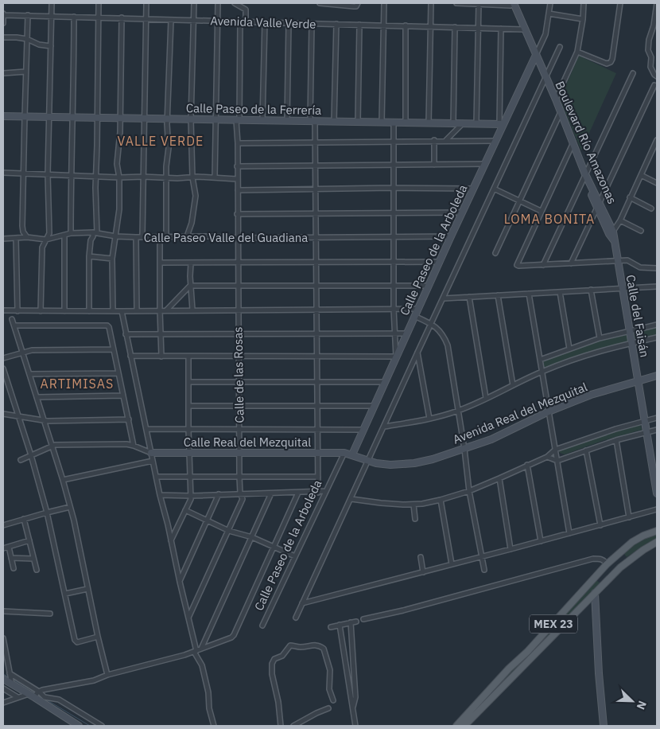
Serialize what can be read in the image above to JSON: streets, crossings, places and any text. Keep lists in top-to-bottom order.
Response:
{
  "streets": {
    "main road": ["MEX 23"],
    "street": [
      "Avenida Valle Verde",
      "Calle Paseo de la Ferrería",
      "Boulevard Río Amazonas",
      "Calle Paseo Valle del Guadiana",
      "Calle Paseo de la Arboleda",
      "Calle del Faisán",
      "Calle de las Rosas",
      "Avenida Real del Mezquital",
      "Calle Real del Mezquital"
    ]
  },
  "crossings": [
    ["Avenida Valle Verde", "Boulevard Río Amazonas"],
    ["Avenida Valle Verde", "Calle de las Rosas"],
    ["Calle Paseo de la Ferrería", "Calle Paseo de la Arboleda"],
    ["Calle Paseo de la Ferrería", "Calle de las Rosas"],
    ["Boulevard Río Amazonas", "Calle Paseo de la Arboleda"],
    ["Boulevard Río Amazonas", "Calle del Faisán"],
    ["Calle Paseo Valle del Guadiana", "Calle Paseo de la Arboleda"],
    ["Calle Paseo Valle del Guadiana", "Calle de las Rosas"],
    ["Calle Paseo de la Arboleda", "Avenida Real del Mezquital"],
    ["Calle Paseo de la Arboleda", "Calle Real del Mezquital"],
    ["Calle del Faisán", "Avenida Real del Mezquital"],
    ["Calle de las Rosas", "Calle Real del Mezquital"],
    ["Avenida Real del Mezquital", "Calle Real del Mezquital"]
  ],
  "districts": ["VALLE VERDE", "LOMA BONITA", "ARTIMISAS"],
  "north": "bottom right"
}
